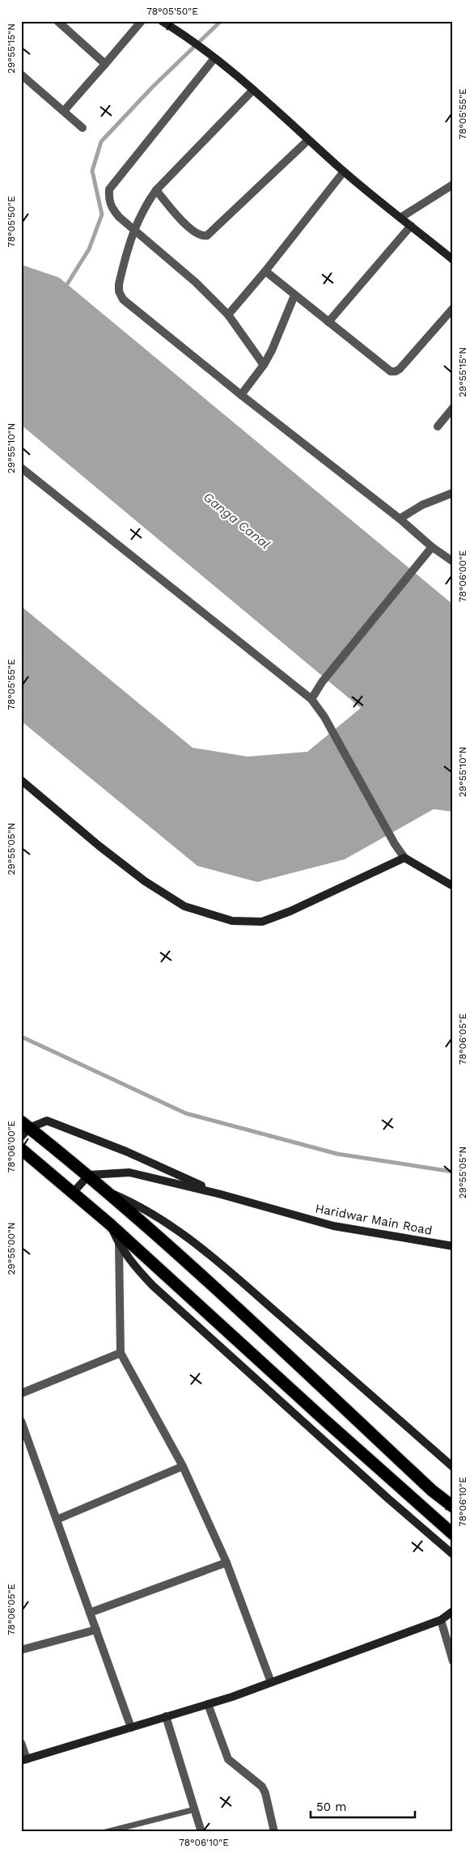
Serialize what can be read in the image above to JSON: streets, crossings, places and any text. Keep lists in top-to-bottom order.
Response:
{
  "streets": {
    "street": ["Haridwar Main Road"]
  },
  "water": ["Ganga Canal"],
  "scale_bar": "50 m",
  "coordinates": [
    "78°05'50\"E",
    "29°55'15\"N",
    "78°05'55\"E",
    "29°55'10\"N",
    "78°06'00\"E",
    "29°55'05\"N",
    "78°06'05\"E",
    "29°55'00\"N",
    "78°06'10\"E"
  ]
}
